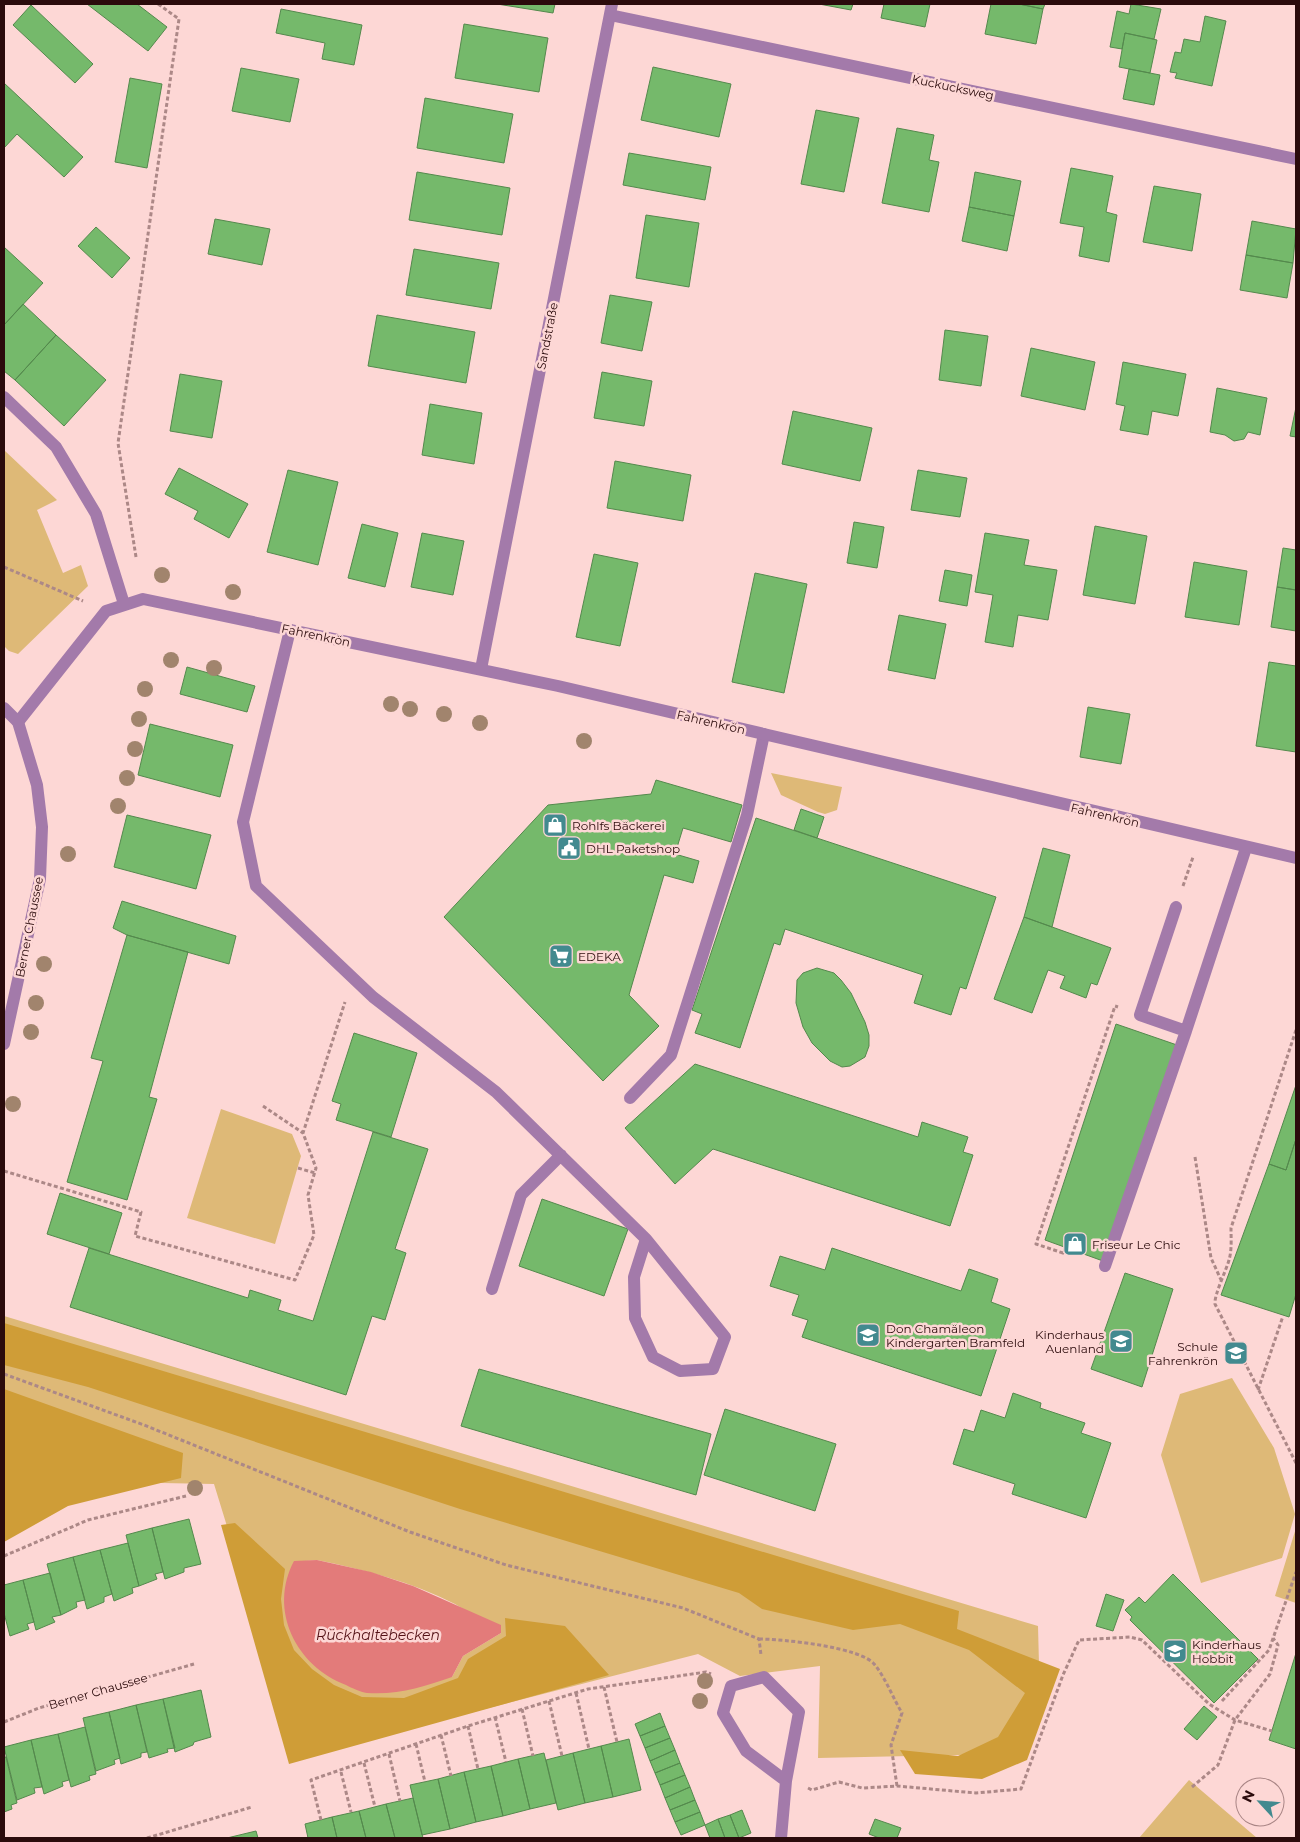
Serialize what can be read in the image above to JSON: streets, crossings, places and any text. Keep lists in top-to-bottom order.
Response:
{
  "streets": {
    "street": [
      "Kuckucksweg",
      "Sandstraße",
      "Fahrenkrön",
      "Berner Chaussee"
    ]
  },
  "crossings": [
    ["Kuckucksweg", "Sandstraße"],
    ["Sandstraße", "Fahrenkrön"],
    ["Fahrenkrön", "Berner Chaussee"]
  ],
  "water": ["Rückhaltebecken"],
  "places": {
    "shop": ["Rohlfs Bäckerei", "Friseur Le Chic"],
    "public building": ["DHL Paketshop"],
    "supermarket": ["EDEKA"],
    "school or university": [
      "Don Chamäleon Kindergarten Bramfeld",
      "Kinderhaus Auenland",
      "Schule Fahrenkrön",
      "Kinderhaus Hobbit"
    ]
  },
  "north": "top left"
}
